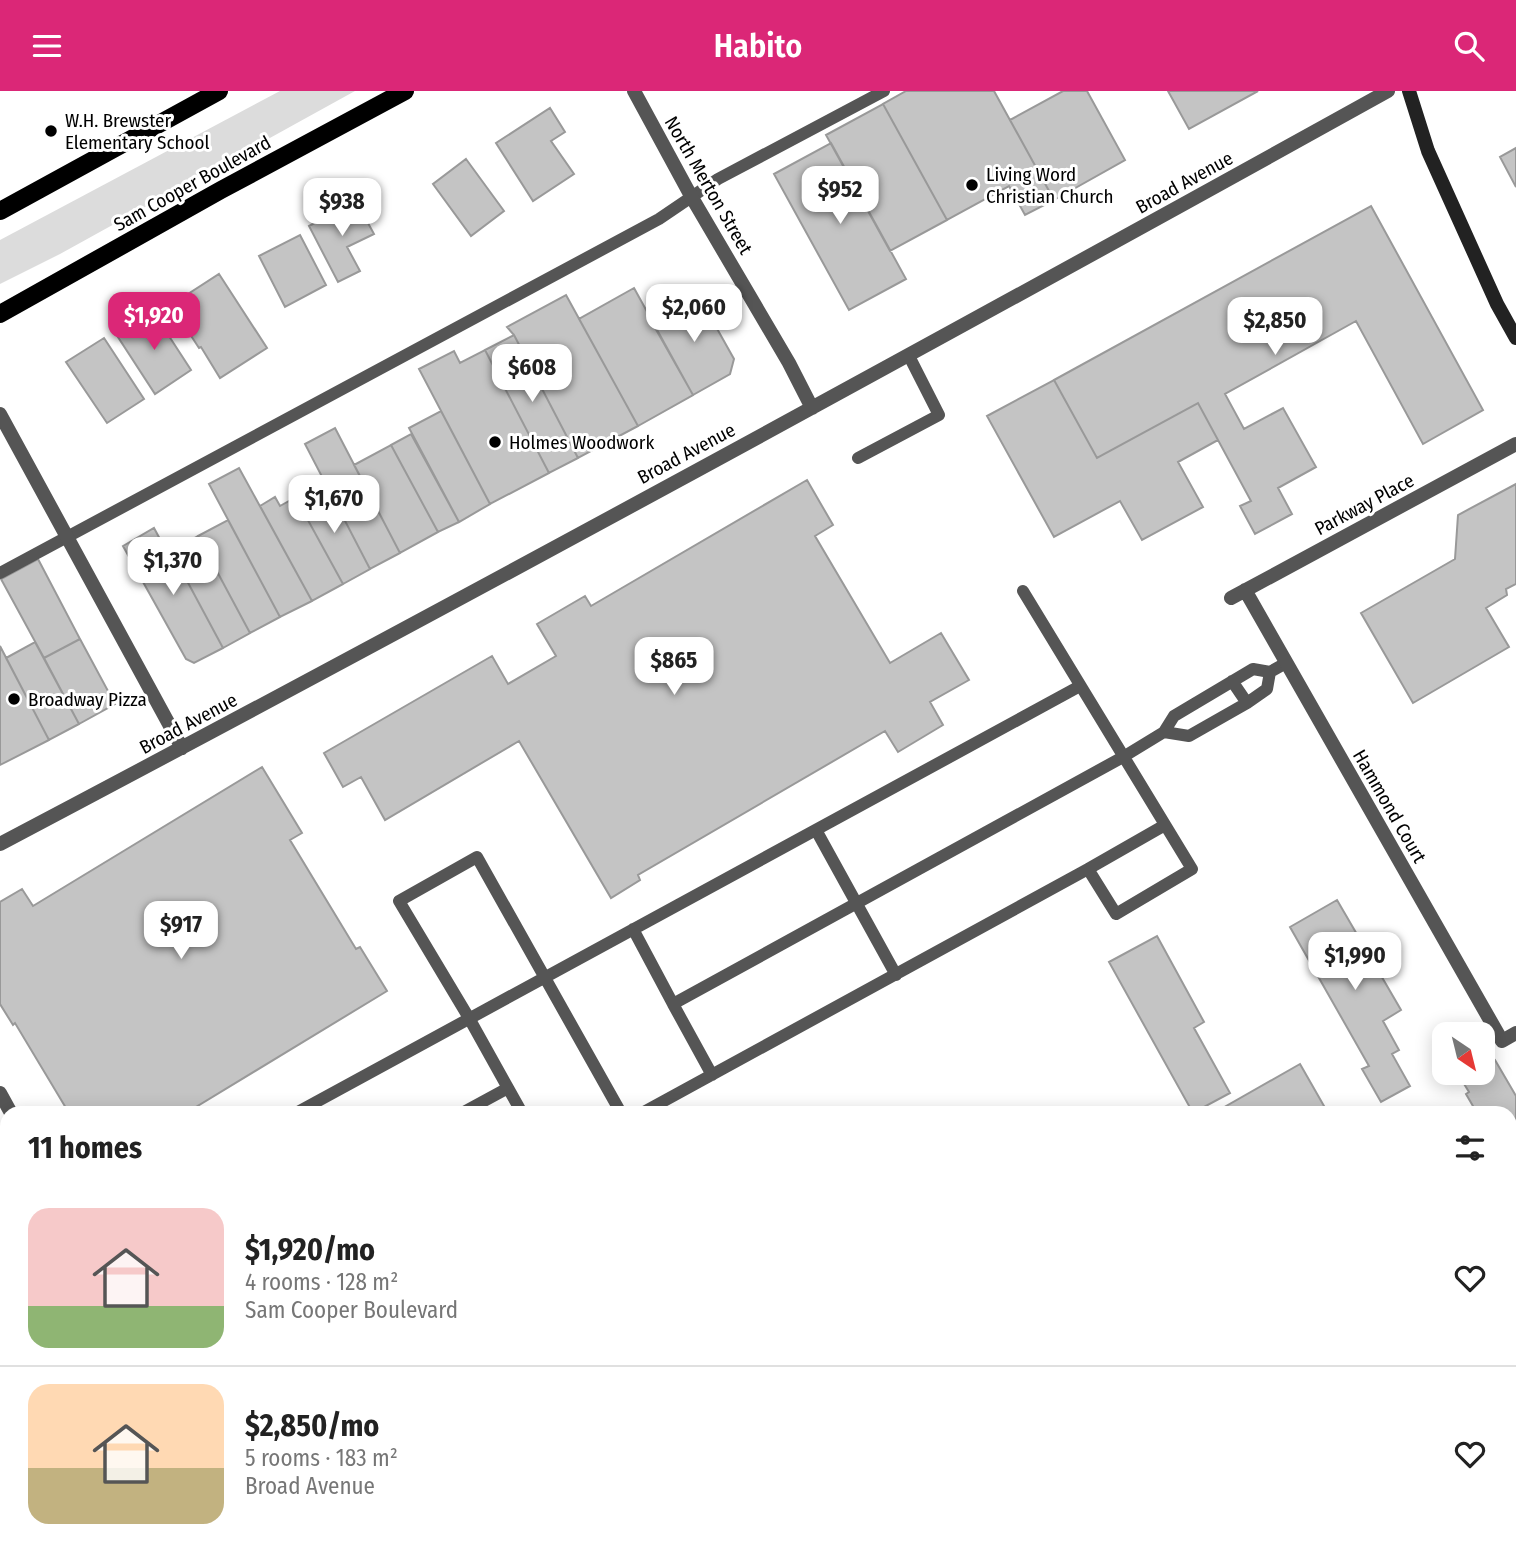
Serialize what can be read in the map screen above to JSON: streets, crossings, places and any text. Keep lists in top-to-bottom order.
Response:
{
  "streets": {
    "main road": ["Sam Cooper Boulevard"],
    "street": [
      "Broad Avenue",
      "North Merton Street",
      "Parkway Place",
      "Hammond Court"
    ]
  },
  "crossings": [
    ["Broad Avenue", "North Merton Street"],
    ["Parkway Place", "Hammond Court"]
  ],
  "places": [
    "W.H. Brewster Elementary School",
    "Living Word Christian Church",
    "Holmes Woodwork",
    "Broadway Pizza"
  ],
  "north": "bottom right",
  "page": {
    "header": "Habito",
    "price": [
      "$952",
      "$938",
      "$2,060",
      "$1,920",
      "$2,850",
      "$608",
      "$1,670",
      "$1,370",
      "$865",
      "$917",
      "$1,990"
    ],
    "heading": "11 homes",
    "list": [
      {
        "name": "$1,920/mo",
        "note": "4 rooms · 128 m² · Sam Cooper Boulevard"
      },
      {
        "name": "$2,850/mo",
        "note": "5 rooms · 183 m² · Broad Avenue"
      }
    ]
  }
}
